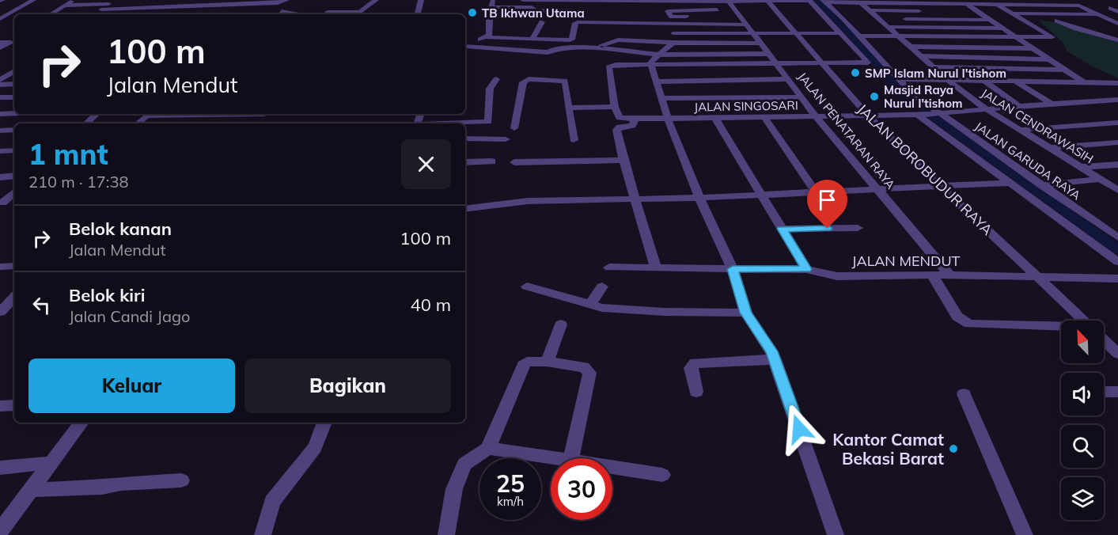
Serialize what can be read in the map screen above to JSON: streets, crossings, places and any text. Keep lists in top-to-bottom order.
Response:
{
  "streets": {
    "street": [
      "JALAN SINGOSARI",
      "JALAN CENDRAWASIH",
      "JALAN PENATARAN RAYA",
      "JALAN GARUDA RAYA",
      "JALAN BOROBUDUR RAYA",
      "JALAN MENDUT"
    ]
  },
  "crossings": [
    ["JALAN SINGOSARI", "JALAN CENDRAWASIH"],
    ["JALAN SINGOSARI", "JALAN PENATARAN RAYA"],
    ["JALAN SINGOSARI", "JALAN GARUDA RAYA"],
    ["JALAN SINGOSARI", "JALAN BOROBUDUR RAYA"],
    ["JALAN PENATARAN RAYA", "JALAN MENDUT"],
    ["JALAN BOROBUDUR RAYA", "JALAN MENDUT"]
  ],
  "places": [
    "TB Ikhwan Utama",
    "SMP Islam Nurul I'tishom",
    "Masjid Raya Nurul I'tishom",
    "Kantor Camat Bekasi Barat"
  ],
  "north": "top left",
  "page": {
    "turn": ["100 m", "Jalan Mendut"],
    "heading": ["1 mnt", "210 m · 17:38"],
    "list": [
      {
        "name": "Belok kanan",
        "note": "Jalan Mendut",
        "value": "100 m"
      },
      {
        "name": "Belok kiri",
        "note": "Jalan Candi Jago",
        "value": "40 m"
      }
    ],
    "buttons": ["Keluar", "Bagikan"],
    "speed": "25 km/h",
    "limit": "30"
  }
}
